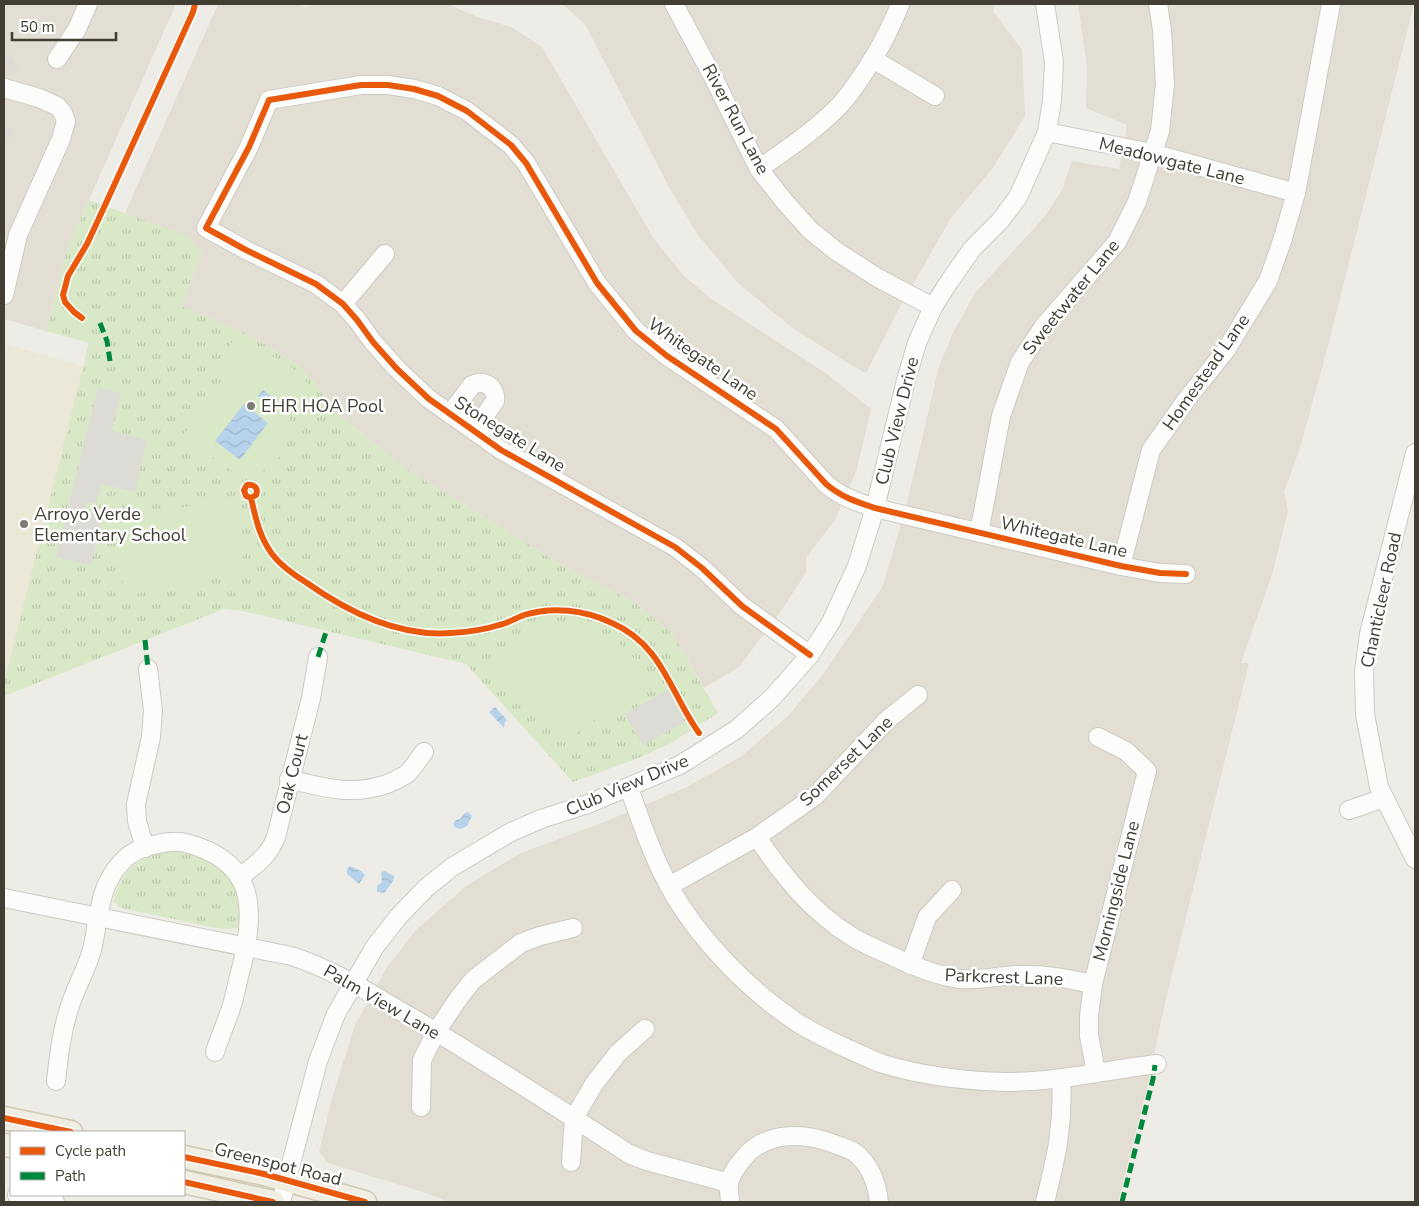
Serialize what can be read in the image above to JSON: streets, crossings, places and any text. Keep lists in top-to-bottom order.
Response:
{
  "streets": {
    "main road": ["Greenspot Road"],
    "street": [
      "River Run Lane",
      "Meadowgate Lane",
      "Sweetwater Lane",
      "Whitegate Lane",
      "Homestead Lane",
      "Club View Drive",
      "Stonegate Lane",
      "Chanticleer Road",
      "Somerset Lane",
      "Oak Court",
      "Morningside Lane",
      "Parkcrest Lane",
      "Palm View Lane"
    ]
  },
  "crossings": [
    ["River Run Lane", "Club View Drive"],
    ["Meadowgate Lane", "Sweetwater Lane"],
    ["Meadowgate Lane", "Homestead Lane"],
    ["Meadowgate Lane", "Club View Drive"],
    ["Sweetwater Lane", "Whitegate Lane"],
    ["Whitegate Lane", "Homestead Lane"],
    ["Whitegate Lane", "Club View Drive"],
    ["Whitegate Lane", "Stonegate Lane"],
    ["Club View Drive", "Stonegate Lane"],
    ["Club View Drive", "Palm View Lane"],
    ["Club View Drive", "Greenspot Road"],
    ["Somerset Lane", "Parkcrest Lane"],
    ["Morningside Lane", "Parkcrest Lane"]
  ],
  "places": ["EHR HOA Pool", "Arroyo Verde Elementary School"],
  "legend": ["Cycle path", "Path"],
  "scale_bar": "50 m"
}
